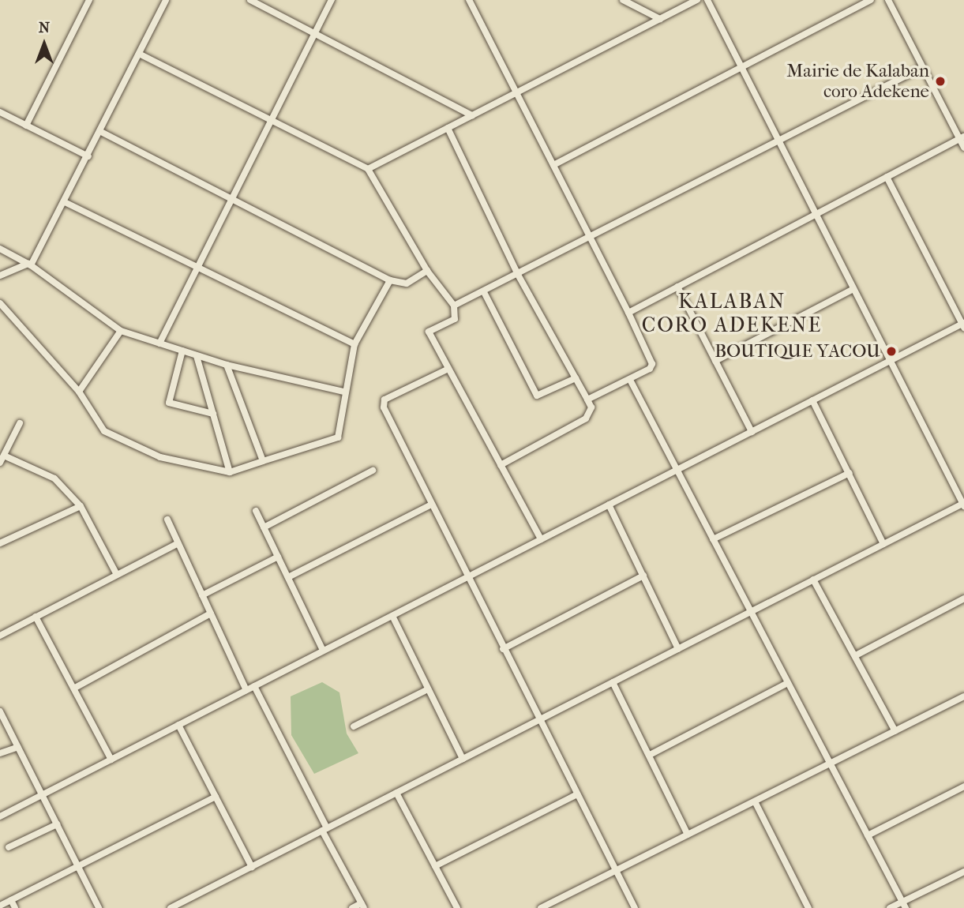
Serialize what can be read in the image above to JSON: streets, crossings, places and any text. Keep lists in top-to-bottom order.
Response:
{
  "districts": ["KALABAN CORO ADEKENE"],
  "places": ["Mairie de Kalaban coro Adekene", "BOUTIQUE YACOU"],
  "north": "top"
}
